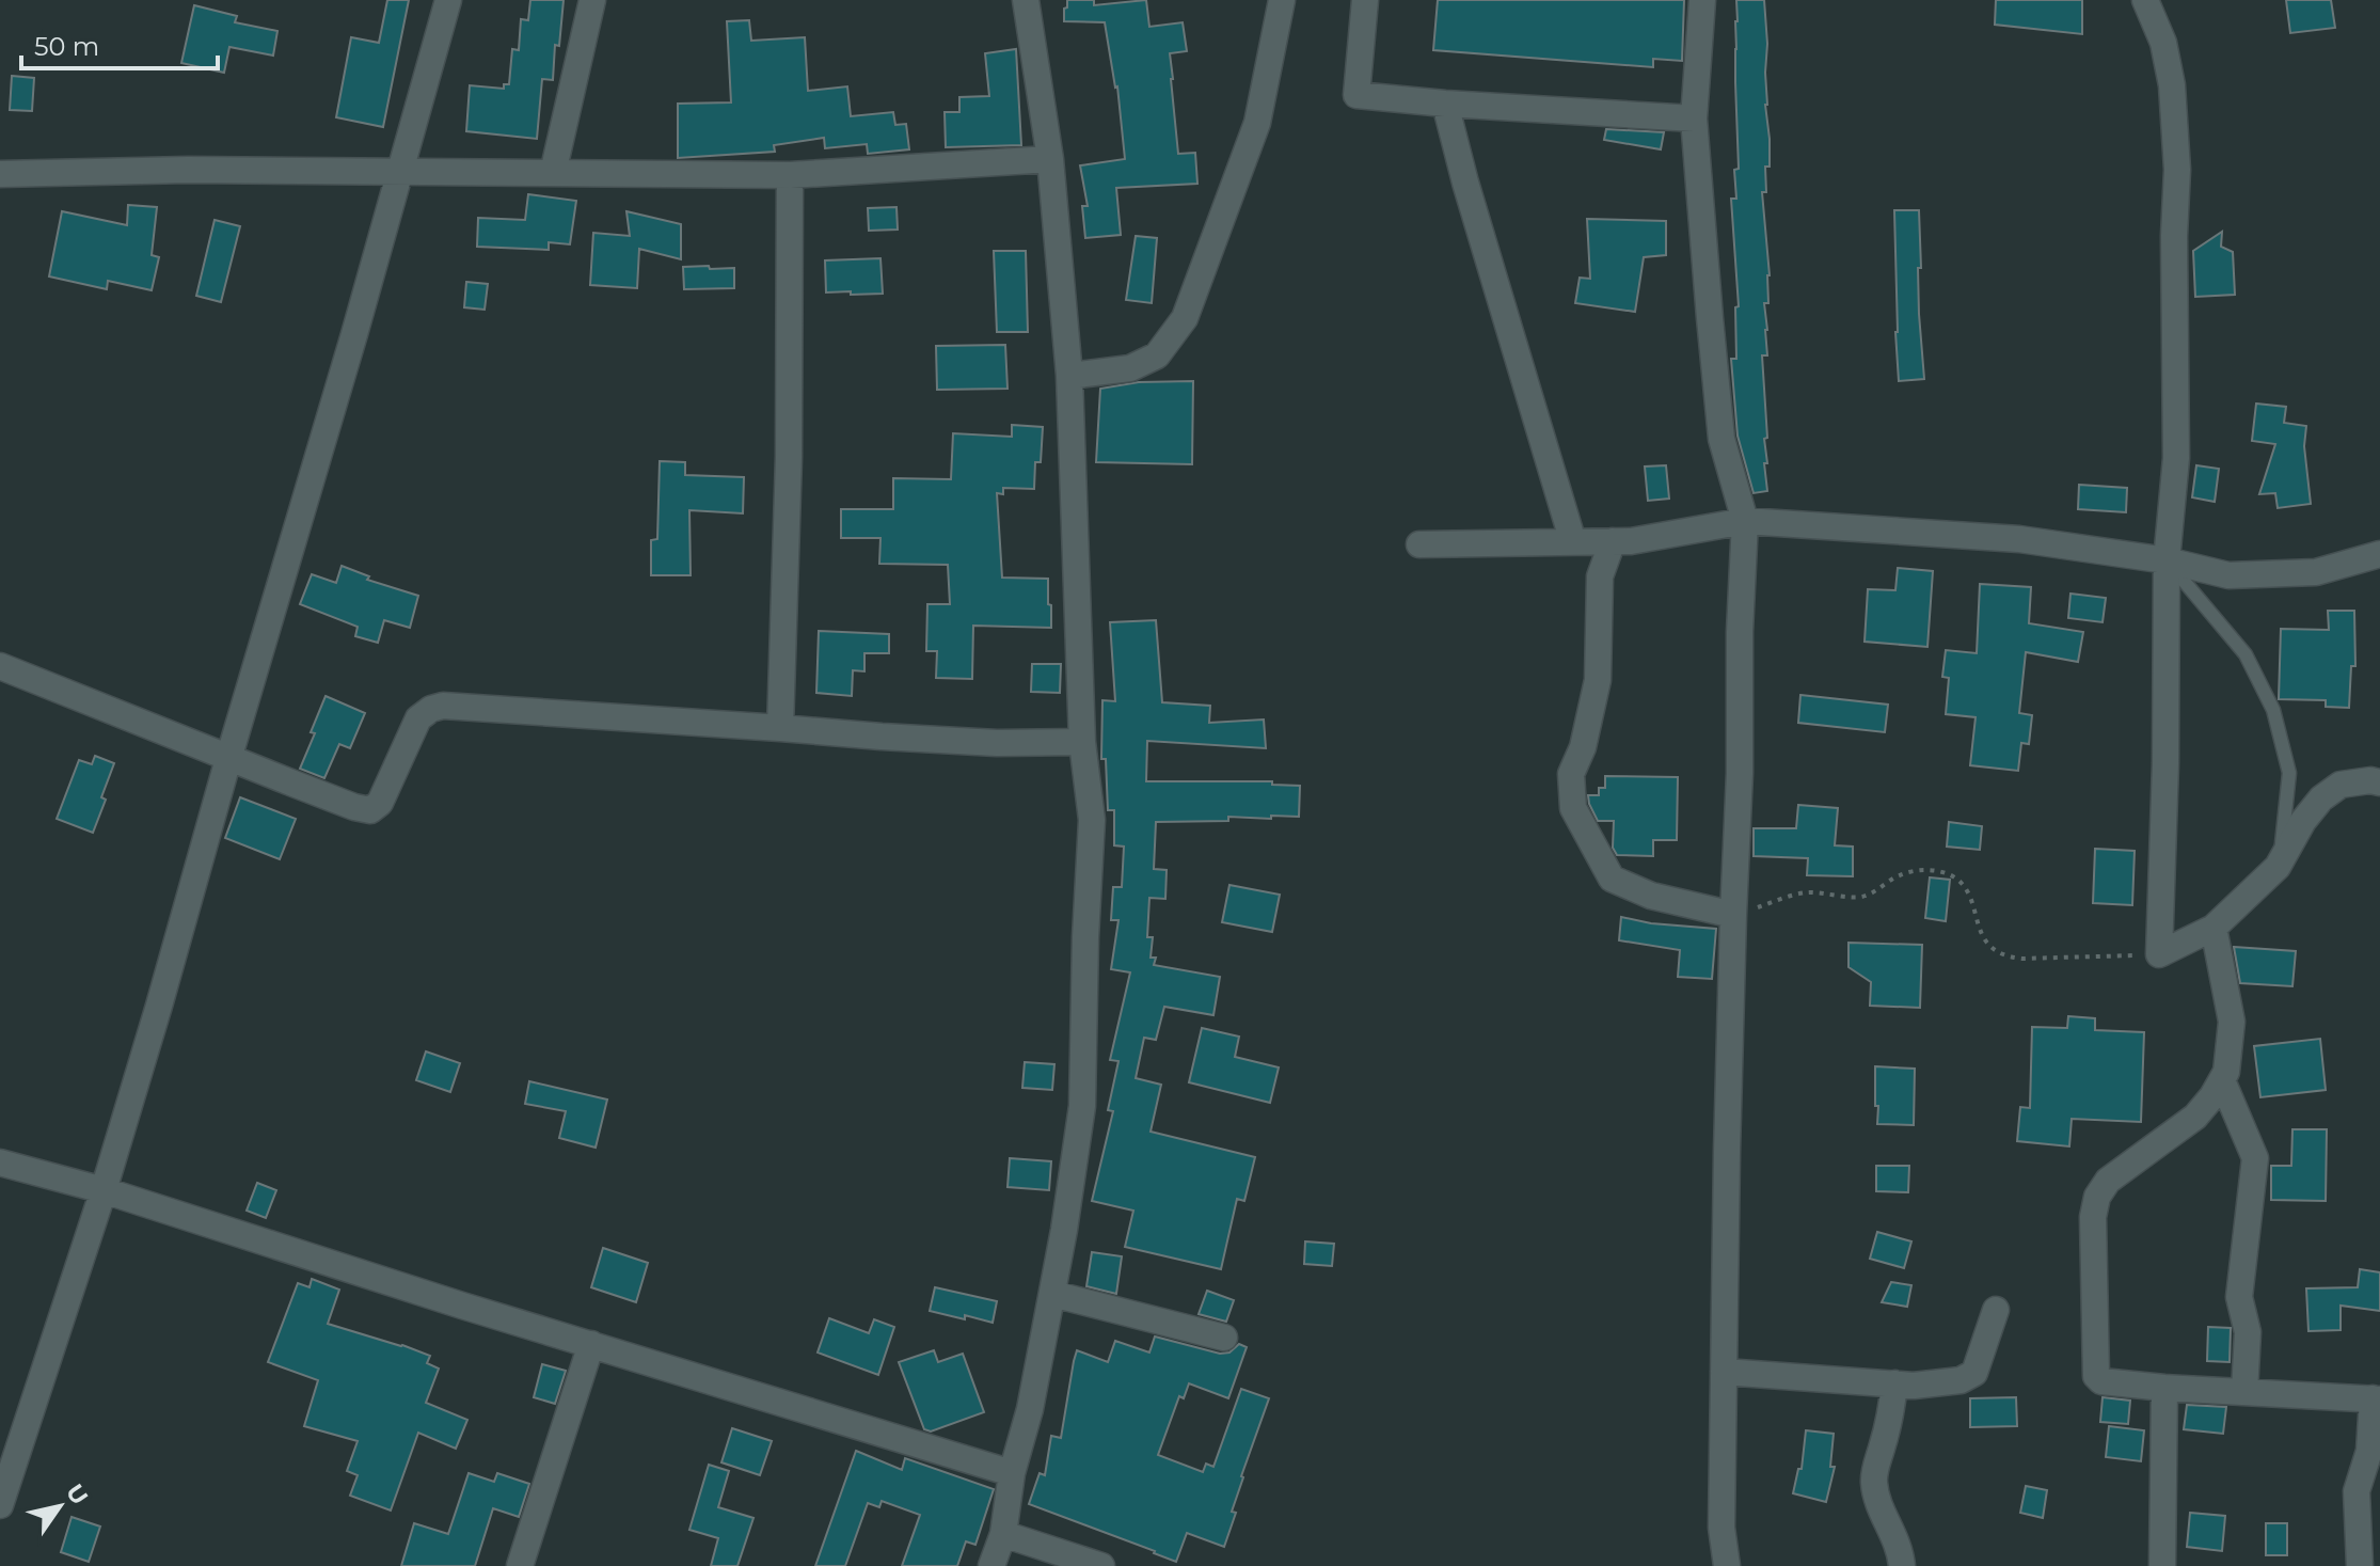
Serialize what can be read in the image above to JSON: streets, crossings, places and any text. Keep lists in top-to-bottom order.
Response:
{
  "scale_bar": "50 m",
  "north": "top right"
}
